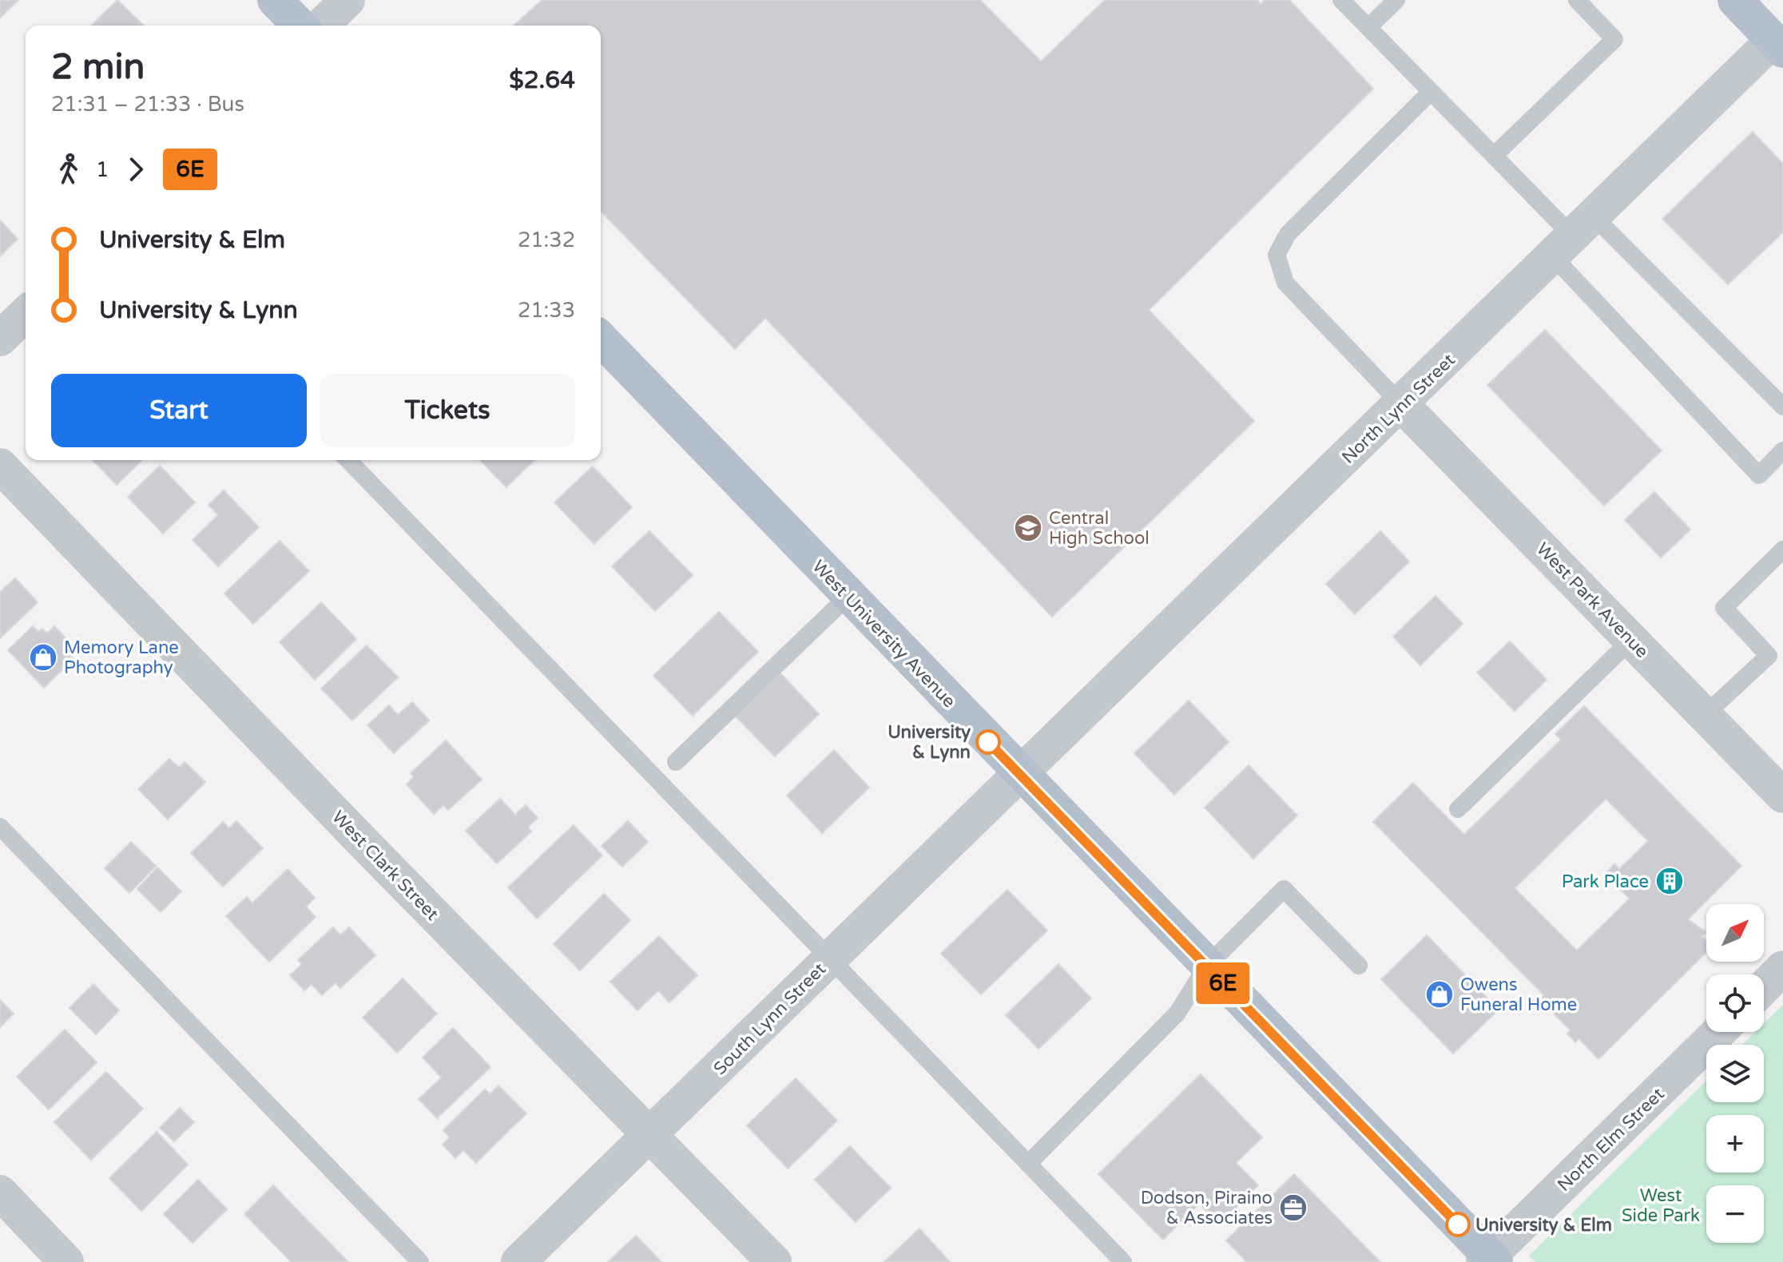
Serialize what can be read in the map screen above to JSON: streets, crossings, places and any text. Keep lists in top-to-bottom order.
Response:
{
  "streets": {
    "main road": ["West University Avenue"],
    "street": [
      "North Lynn Street",
      "West Park Avenue",
      "West Clark Street",
      "South Lynn Street",
      "North Elm Street"
    ]
  },
  "crossings": [
    ["North Lynn Street", "West Park Avenue"],
    ["North Lynn Street", "West University Avenue"],
    ["North Lynn Street", "South Lynn Street"],
    ["West University Avenue", "South Lynn Street"],
    ["West University Avenue", "North Elm Street"],
    ["West Clark Street", "South Lynn Street"]
  ],
  "parks": ["West Side Park"],
  "places": {
    "school or university": ["Central High School"],
    "shop": ["Memory Lane Photography", "Owens Funeral Home"],
    "other": ["University & Lynn", "University & Elm"],
    "building": ["Park Place"],
    "office": ["Dodson, Piraino & Associates"]
  },
  "lines": ["bus line 6E"],
  "north": "top right",
  "page": {
    "on_map": "6E",
    "heading": ["2 min", "21:31 – 21:33 · Bus", "$2.64"],
    "legs": ["1", "6E"],
    "list": [
      {
        "name": "University & Elm",
        "value": "21:32"
      },
      {
        "name": "University & Lynn",
        "value": "21:33"
      }
    ],
    "buttons": ["Start", "Tickets"],
    "map_buttons": ["+", "−"]
  }
}
